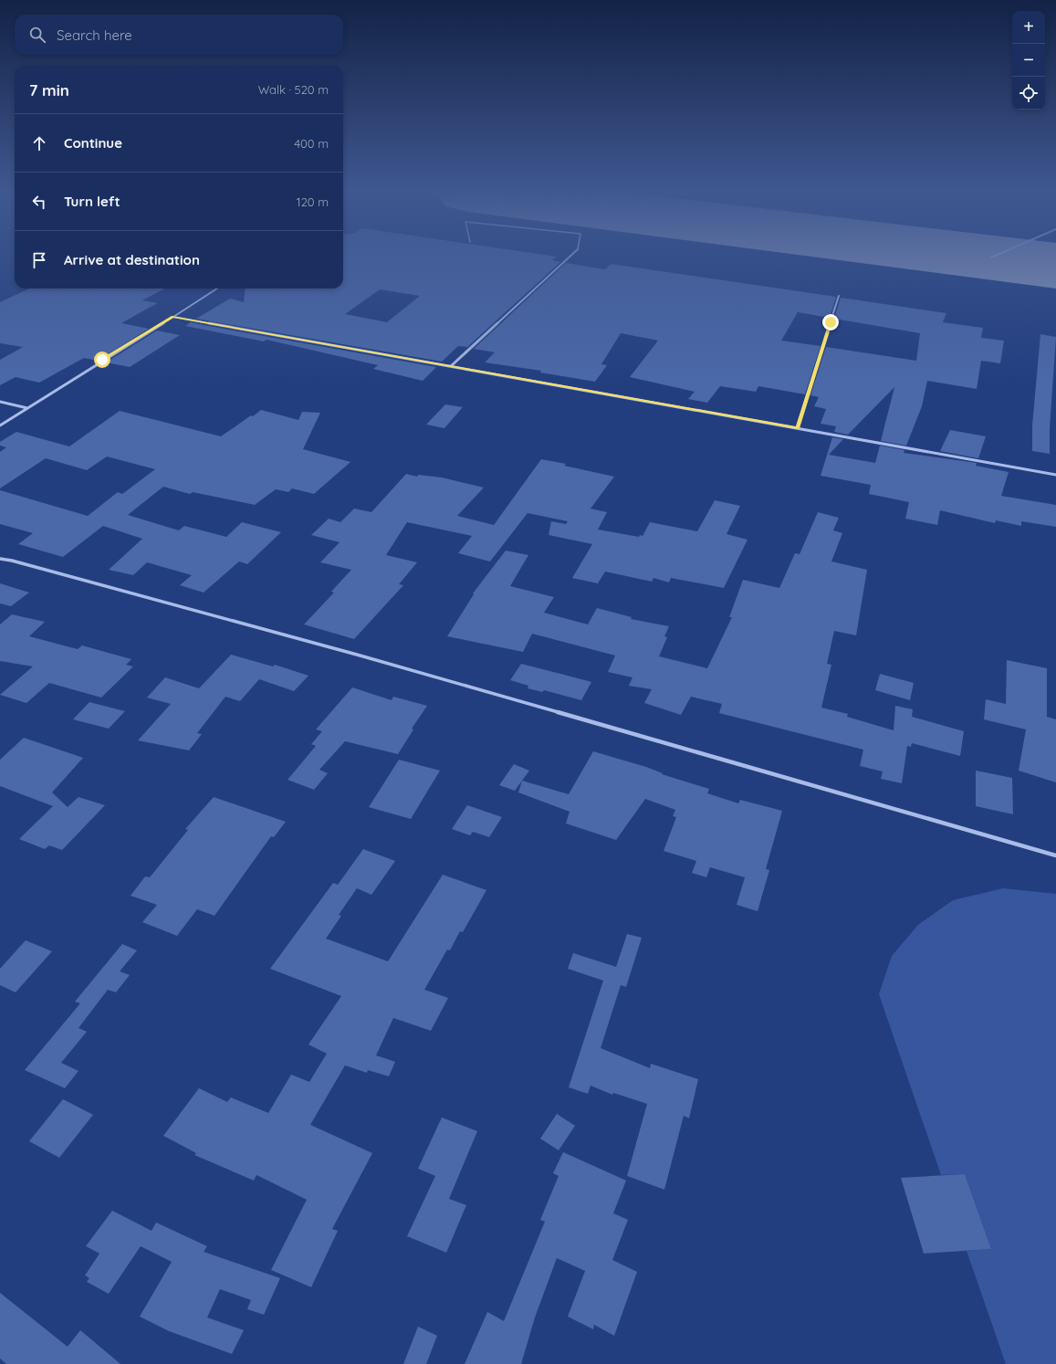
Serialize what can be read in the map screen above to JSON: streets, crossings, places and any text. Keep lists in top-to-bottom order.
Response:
{
  "page": {
    "map_buttons": ["+", "−"],
    "search": "Search here",
    "heading": ["7 min", "Walk · 520 m"],
    "list": [
      ["Continue", "400 m"],
      ["Turn left", "120 m"],
      "Arrive at destination"
    ]
  }
}
